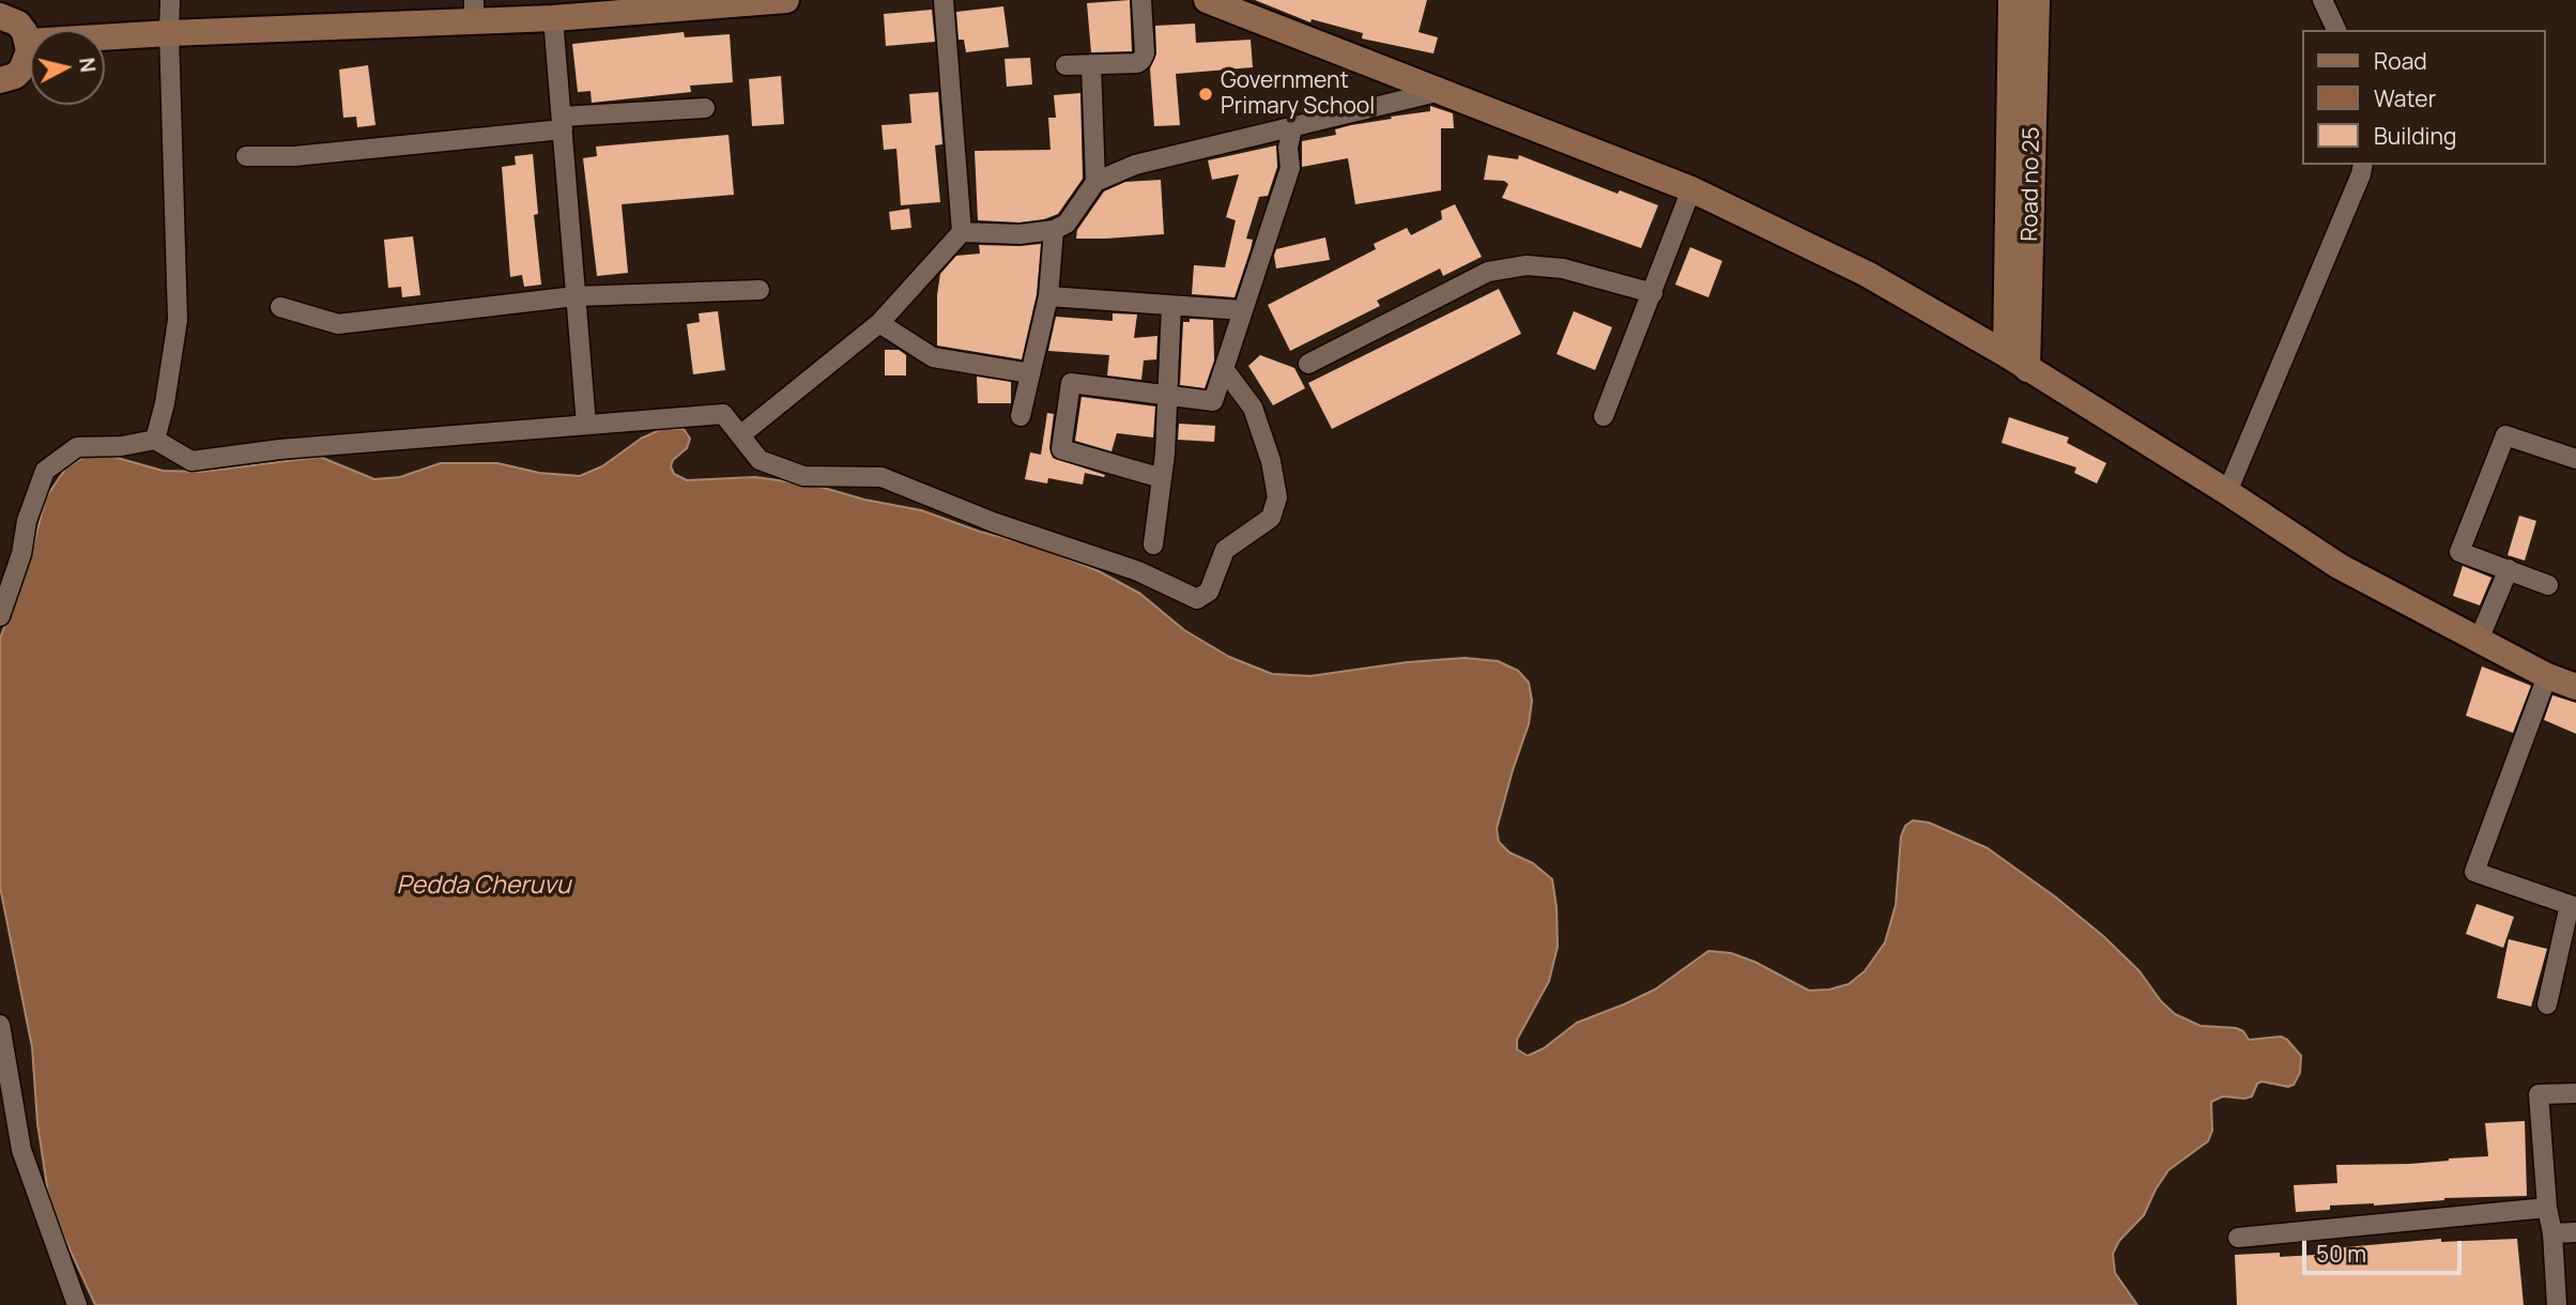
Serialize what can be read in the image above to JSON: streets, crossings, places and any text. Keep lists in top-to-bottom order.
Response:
{
  "streets": {
    "street": ["Road no 25"]
  },
  "water": ["Pedda Cheruvu"],
  "places": ["Government Primary School"],
  "legend": ["Road", "Water", "Building"],
  "scale_bar": "50 m",
  "north": "right"
}
